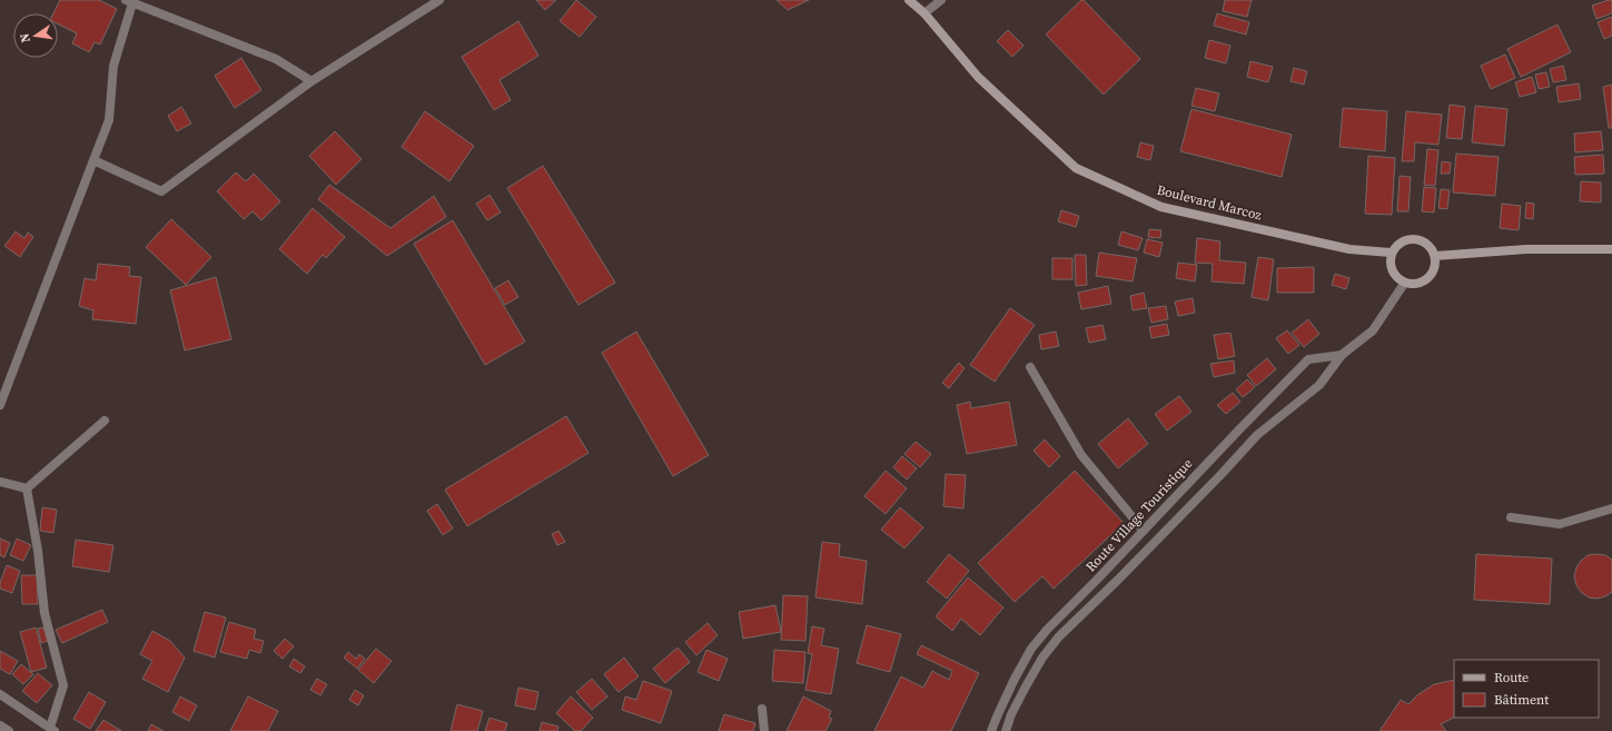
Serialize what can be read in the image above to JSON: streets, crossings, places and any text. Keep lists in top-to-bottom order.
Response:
{
  "streets": {
    "main road": ["Boulevard Marcoz"],
    "street": ["Route Village Touristique"]
  },
  "legend": ["Route", "Bâtiment"],
  "north": "left"
}
